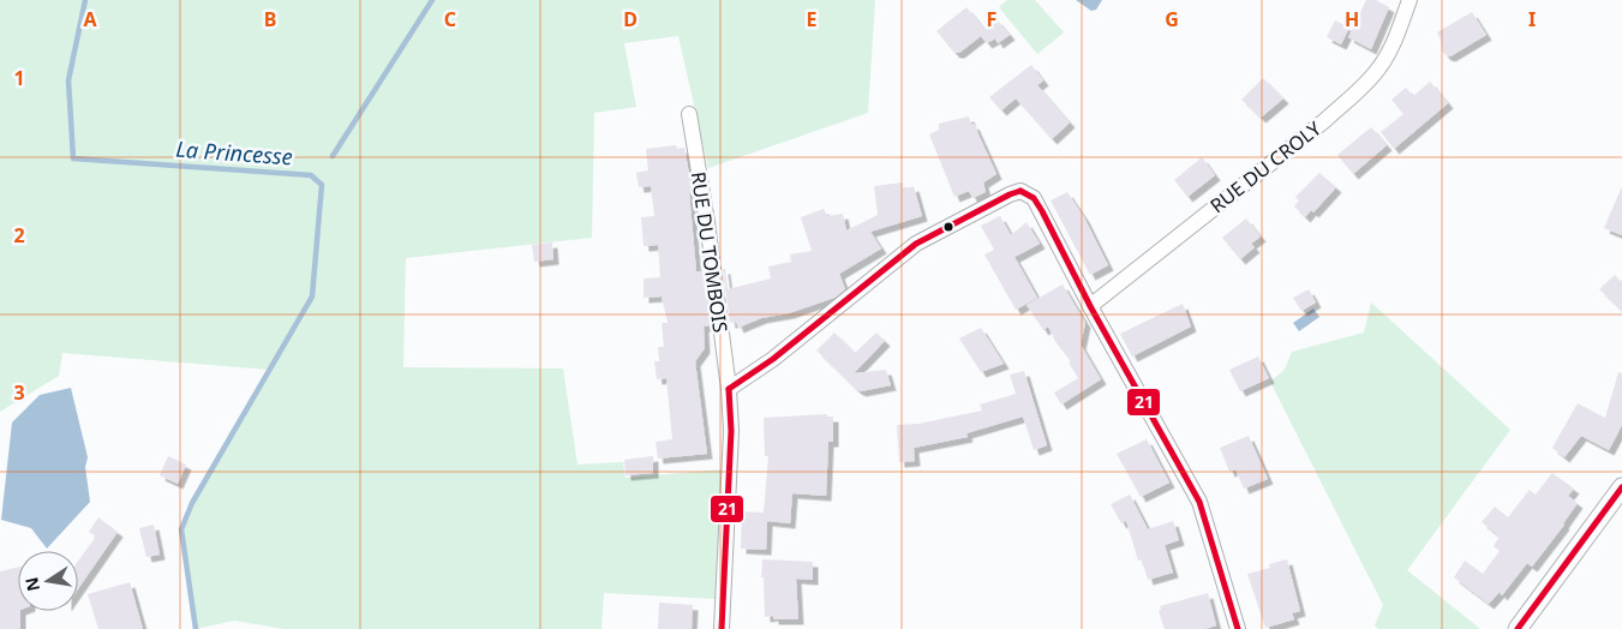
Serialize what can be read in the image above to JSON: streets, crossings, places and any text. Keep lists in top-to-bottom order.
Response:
{
  "streets": {
    "street": ["RUE DU CROLY", "RUE DU TOMBOIS"]
  },
  "water": ["La Princesse"],
  "lines": ["transit line 21"],
  "north": "left",
  "grid": {
    "columns": [
      "A",
      "B",
      "C",
      "D",
      "E",
      "F",
      "G",
      "H",
      "I"
    ],
    "rows": ["1", "2", "3"]
  }
}
